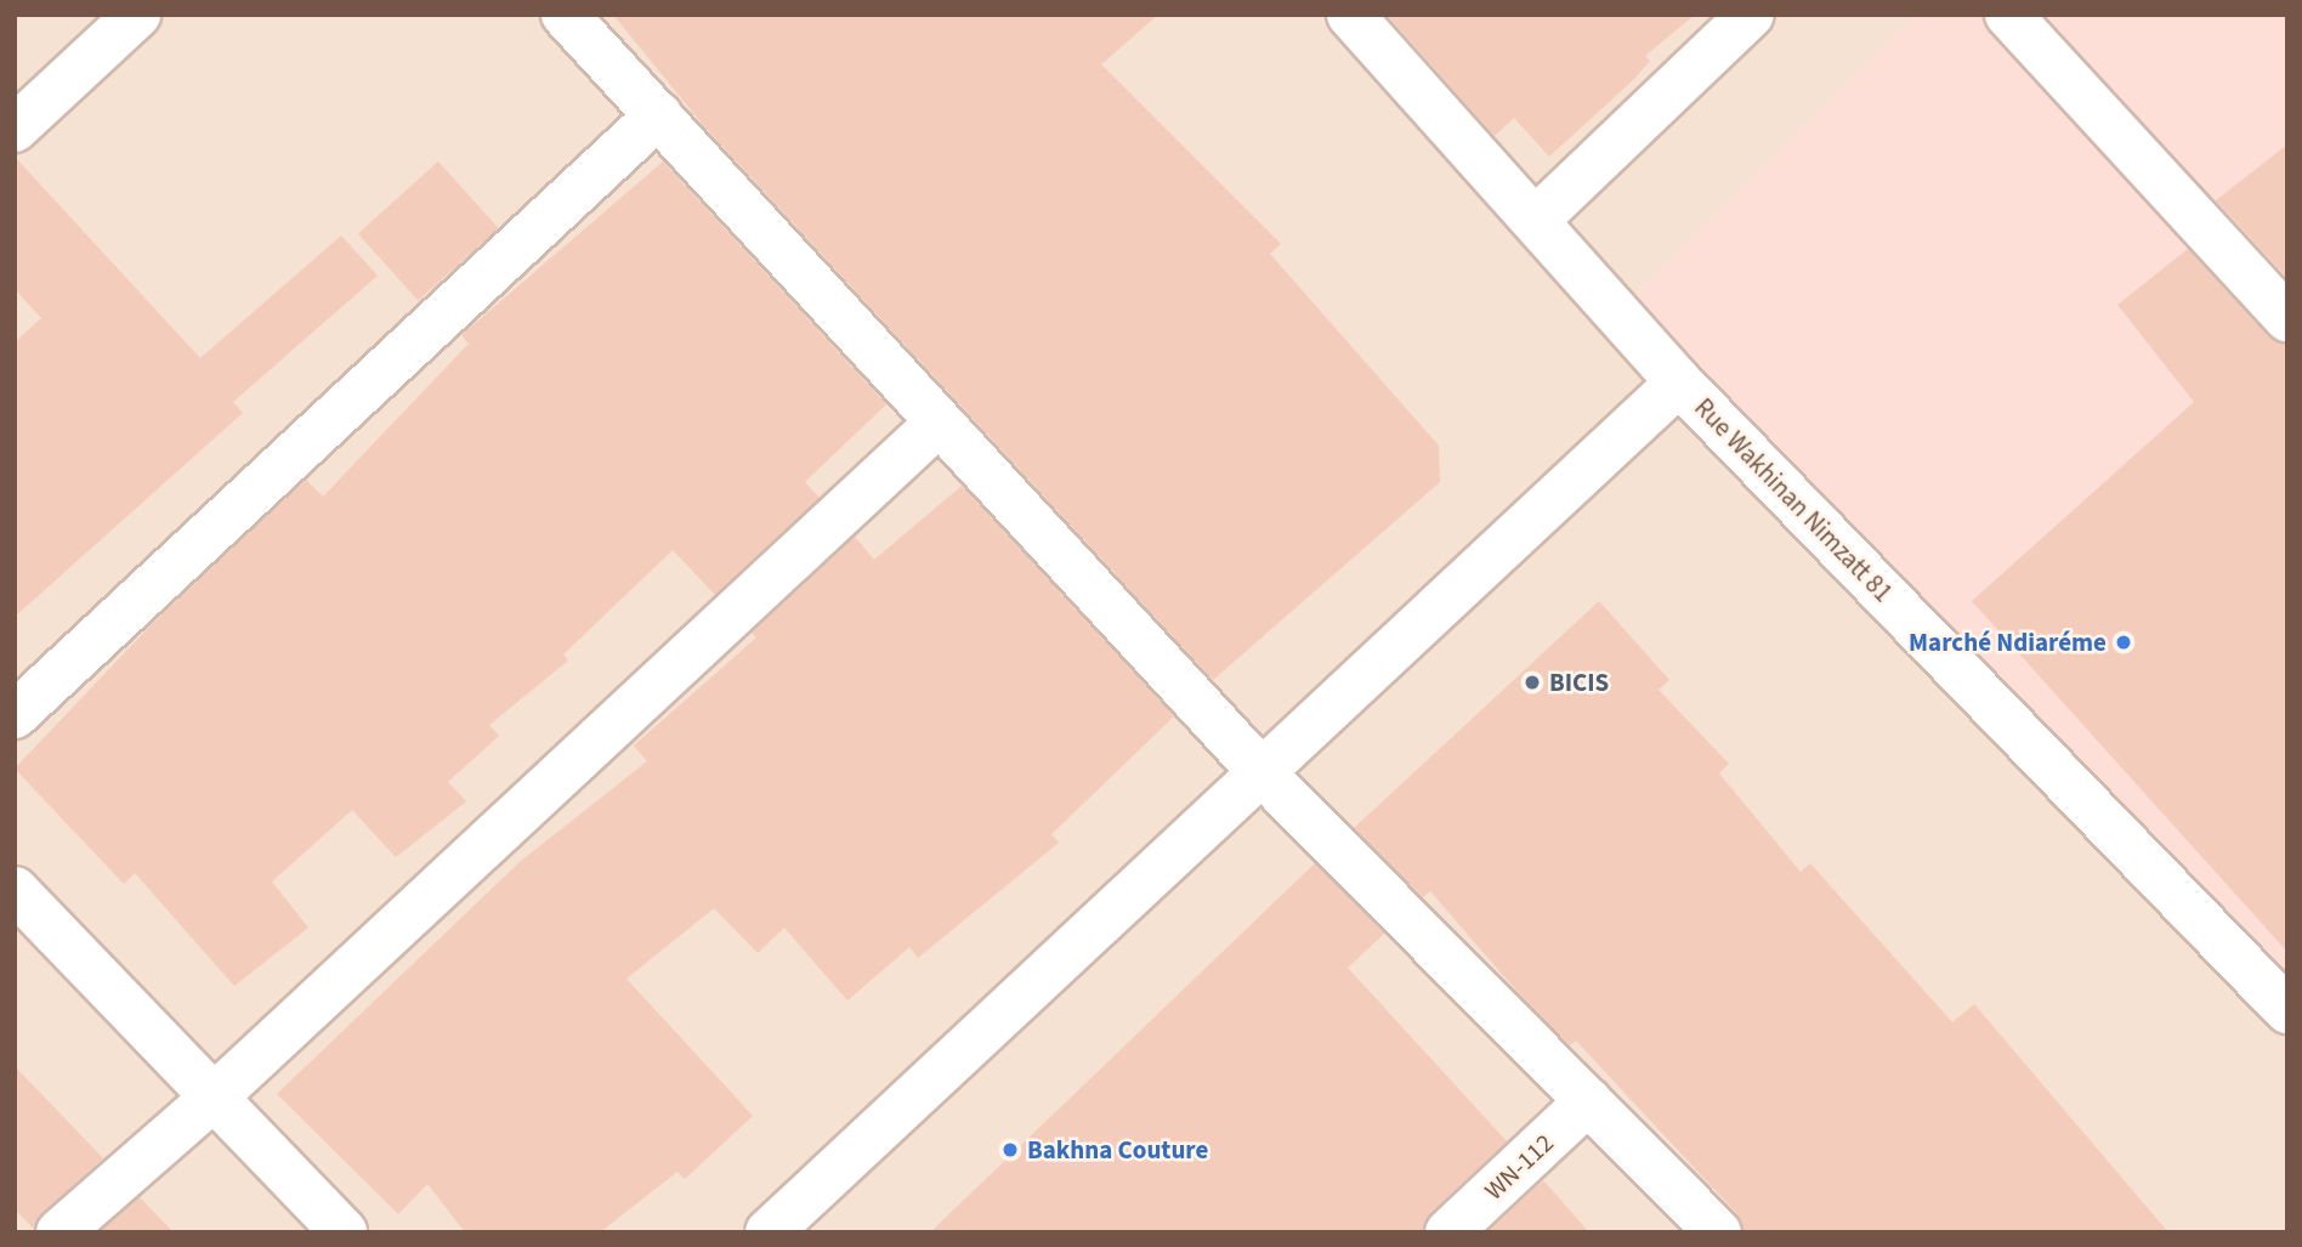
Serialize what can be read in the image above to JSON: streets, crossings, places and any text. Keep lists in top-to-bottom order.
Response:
{
  "streets": {
    "street": ["Rue Wakhinan Nimzatt 81", "WN-112"]
  },
  "places": ["Marché Ndiaréme", "BICIS", "Bakhna Couture"]
}
